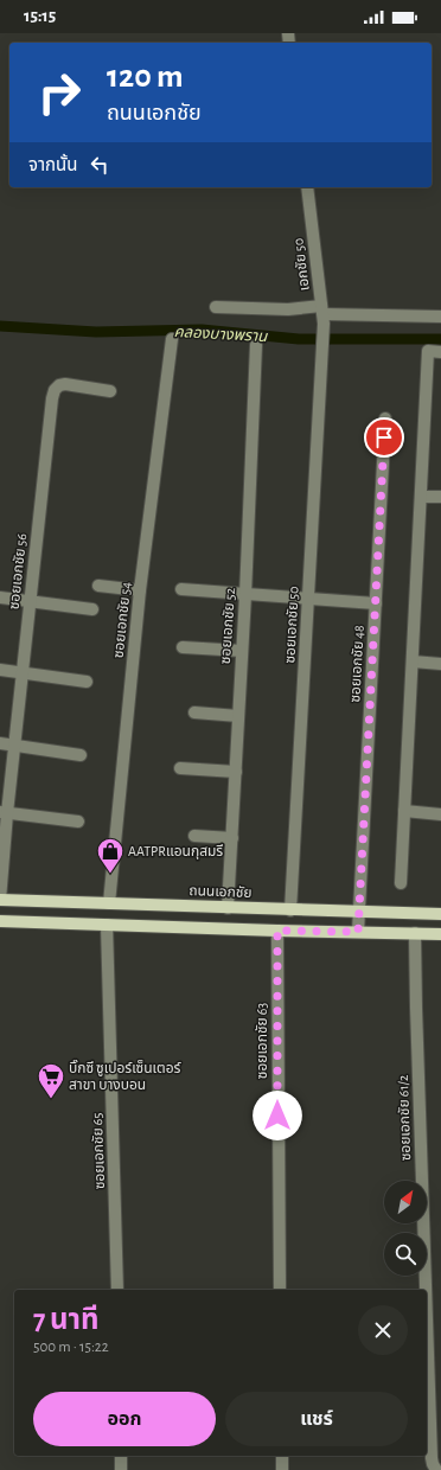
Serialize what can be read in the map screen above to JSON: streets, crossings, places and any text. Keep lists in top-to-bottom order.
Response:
{
  "streets": {
    "main road": ["ถนนเอกชัย"],
    "street": [
      "เอกชัย 50",
      "ซอยเอกชัย 56",
      "ซอยเอกชัย 54",
      "ซอยเอกชัย 50",
      "ซอยเอกชัย 52",
      "ซอยเอกชัย 48",
      "ซอยเอกชัย 63",
      "ซอยเอกชัย 61/2",
      "ซอยเอกชัย 65"
    ]
  },
  "crossings": [
    ["เอกชัย 50", "ซอยเอกชัย 50"],
    ["ซอยเอกชัย 56", "ถนนเอกชัย"],
    ["ซอยเอกชัย 54", "ถนนเอกชัย"],
    ["ซอยเอกชัย 50", "ถนนเอกชัย"],
    ["ซอยเอกชัย 52", "ถนนเอกชัย"],
    ["ซอยเอกชัย 48", "ถนนเอกชัย"]
  ],
  "water": ["คลองบางพราน"],
  "places": {
    "shop": ["AATPRแอนกุสมรี"],
    "supermarket": ["บิ๊กซี ซูเปอร์เซ็นเตอร์ สาขา บางบอน"]
  },
  "north": "top right",
  "page": {
    "status": "15:15",
    "turn": ["120 m", "ถนนเอกชัย"],
    "then": "จากนั้น",
    "heading": ["7 นาที", "500 m · 15:22"],
    "buttons": ["ออก", "แชร์"]
  }
}
